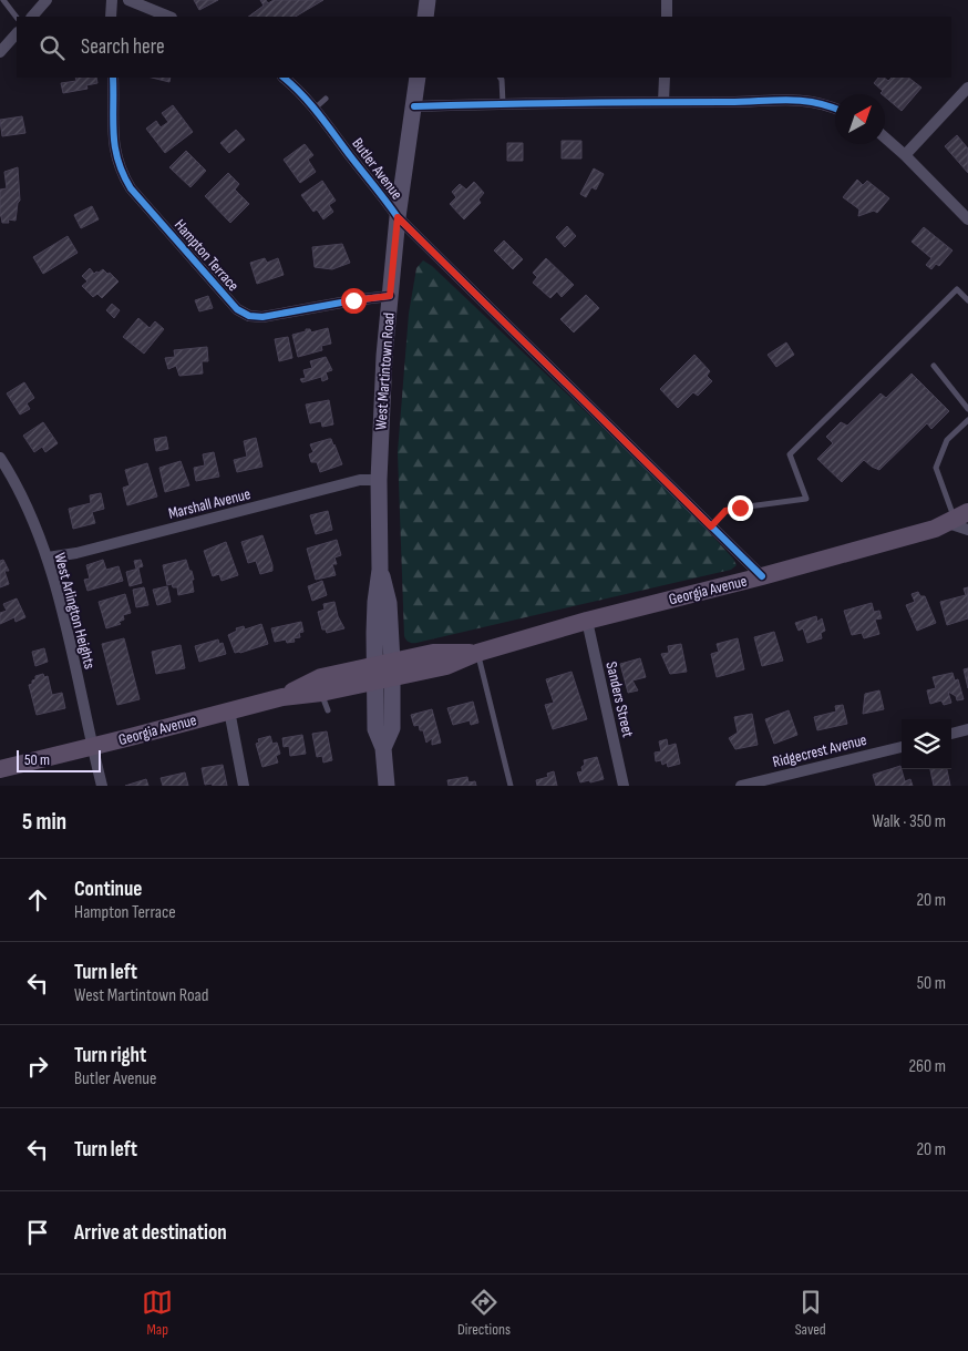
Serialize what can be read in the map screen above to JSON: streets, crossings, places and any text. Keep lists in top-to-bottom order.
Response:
{
  "streets": {
    "main road": ["West Martintown Road", "Georgia Avenue"],
    "street": [
      "Butler Avenue",
      "Hampton Terrace",
      "Marshall Avenue",
      "West Arlington Heights",
      "Sanders Street",
      "Ridgecrest Avenue"
    ]
  },
  "crossings": [
    ["Butler Avenue", "West Martintown Road"],
    ["Butler Avenue", "Georgia Avenue"],
    ["Hampton Terrace", "West Martintown Road"],
    ["West Martintown Road", "Marshall Avenue"],
    ["West Martintown Road", "Georgia Avenue"],
    ["Marshall Avenue", "West Arlington Heights"],
    ["Georgia Avenue", "West Arlington Heights"],
    ["Georgia Avenue", "Sanders Street"]
  ],
  "scale_bar": "50 m",
  "north": "top right",
  "page": {
    "search": "Search here",
    "scale": "50 m",
    "heading": ["5 min", "Walk · 350 m"],
    "list": [
      ["Continue", "Hampton Terrace", "20 m"],
      ["Turn left", "West Martintown Road", "50 m"],
      ["Turn right", "Butler Avenue", "260 m"],
      ["Turn left", "20 m"],
      "Arrive at destination"
    ],
    "nav": ["Map", "Directions", "Saved"]
  }
}
